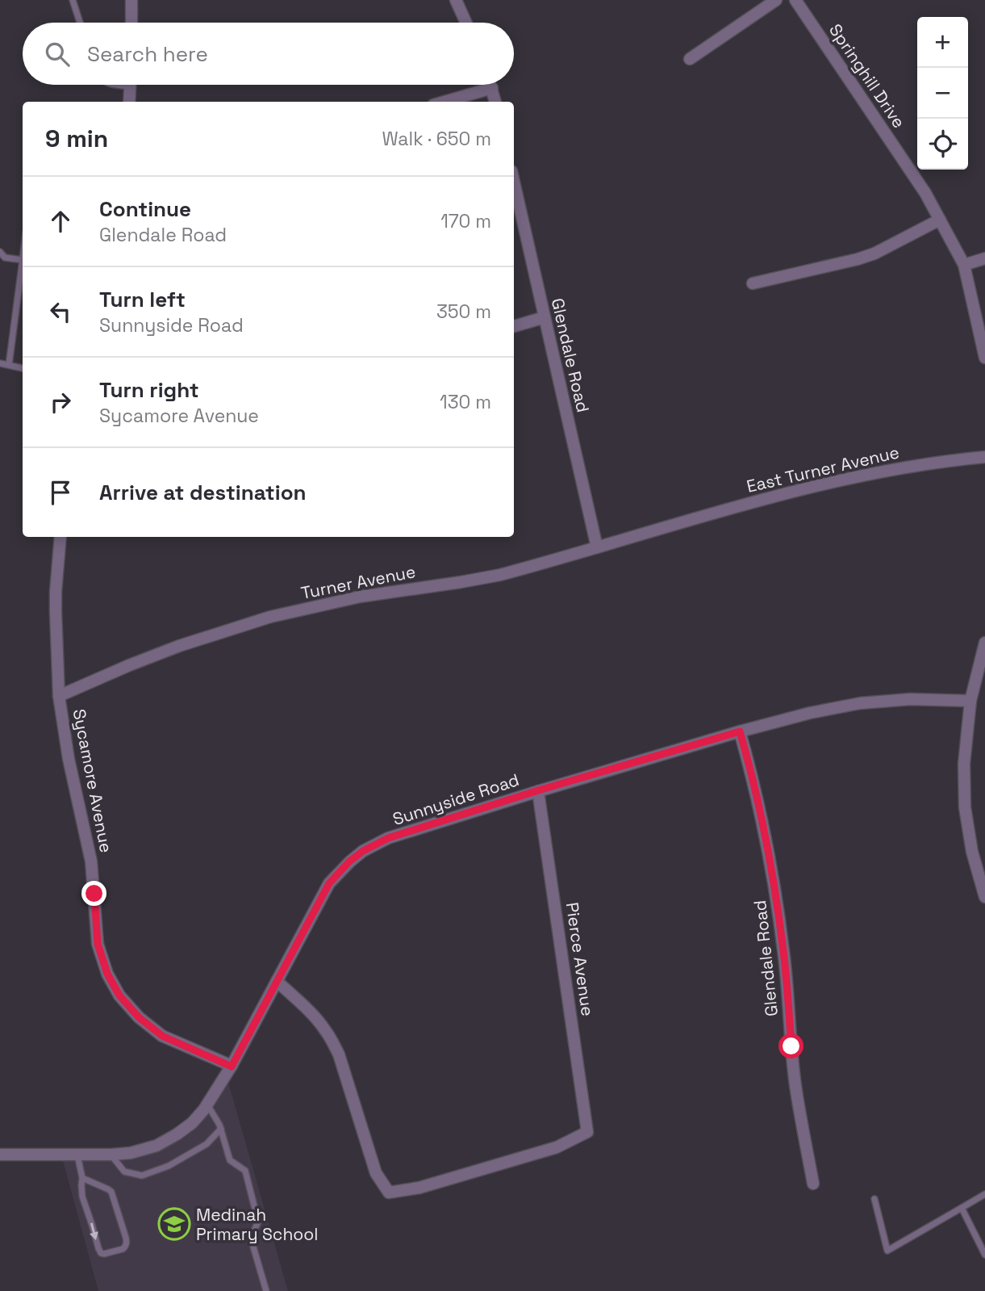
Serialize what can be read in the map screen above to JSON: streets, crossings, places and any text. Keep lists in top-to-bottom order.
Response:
{
  "streets": {
    "street": [
      "Springhill Drive",
      "Glendale Road",
      "East Turner Avenue",
      "Turner Avenue",
      "Sycamore Avenue",
      "Sunnyside Road",
      "Pierce Avenue"
    ]
  },
  "crossings": [
    ["Glendale Road", "Turner Avenue"],
    ["Glendale Road", "Sunnyside Road"],
    ["East Turner Avenue", "Turner Avenue"],
    ["Turner Avenue", "Sycamore Avenue"],
    ["Sycamore Avenue", "Sunnyside Road"],
    ["Sunnyside Road", "Pierce Avenue"]
  ],
  "places": {
    "school or university": ["Medinah Primary School"]
  },
  "page": {
    "map_buttons": ["+", "−"],
    "search": "Search here",
    "heading": ["9 min", "Walk · 650 m"],
    "list": [
      ["Continue", "Glendale Road", "170 m"],
      ["Turn left", "Sunnyside Road", "350 m"],
      ["Turn right", "Sycamore Avenue", "130 m"],
      "Arrive at destination"
    ]
  }
}
